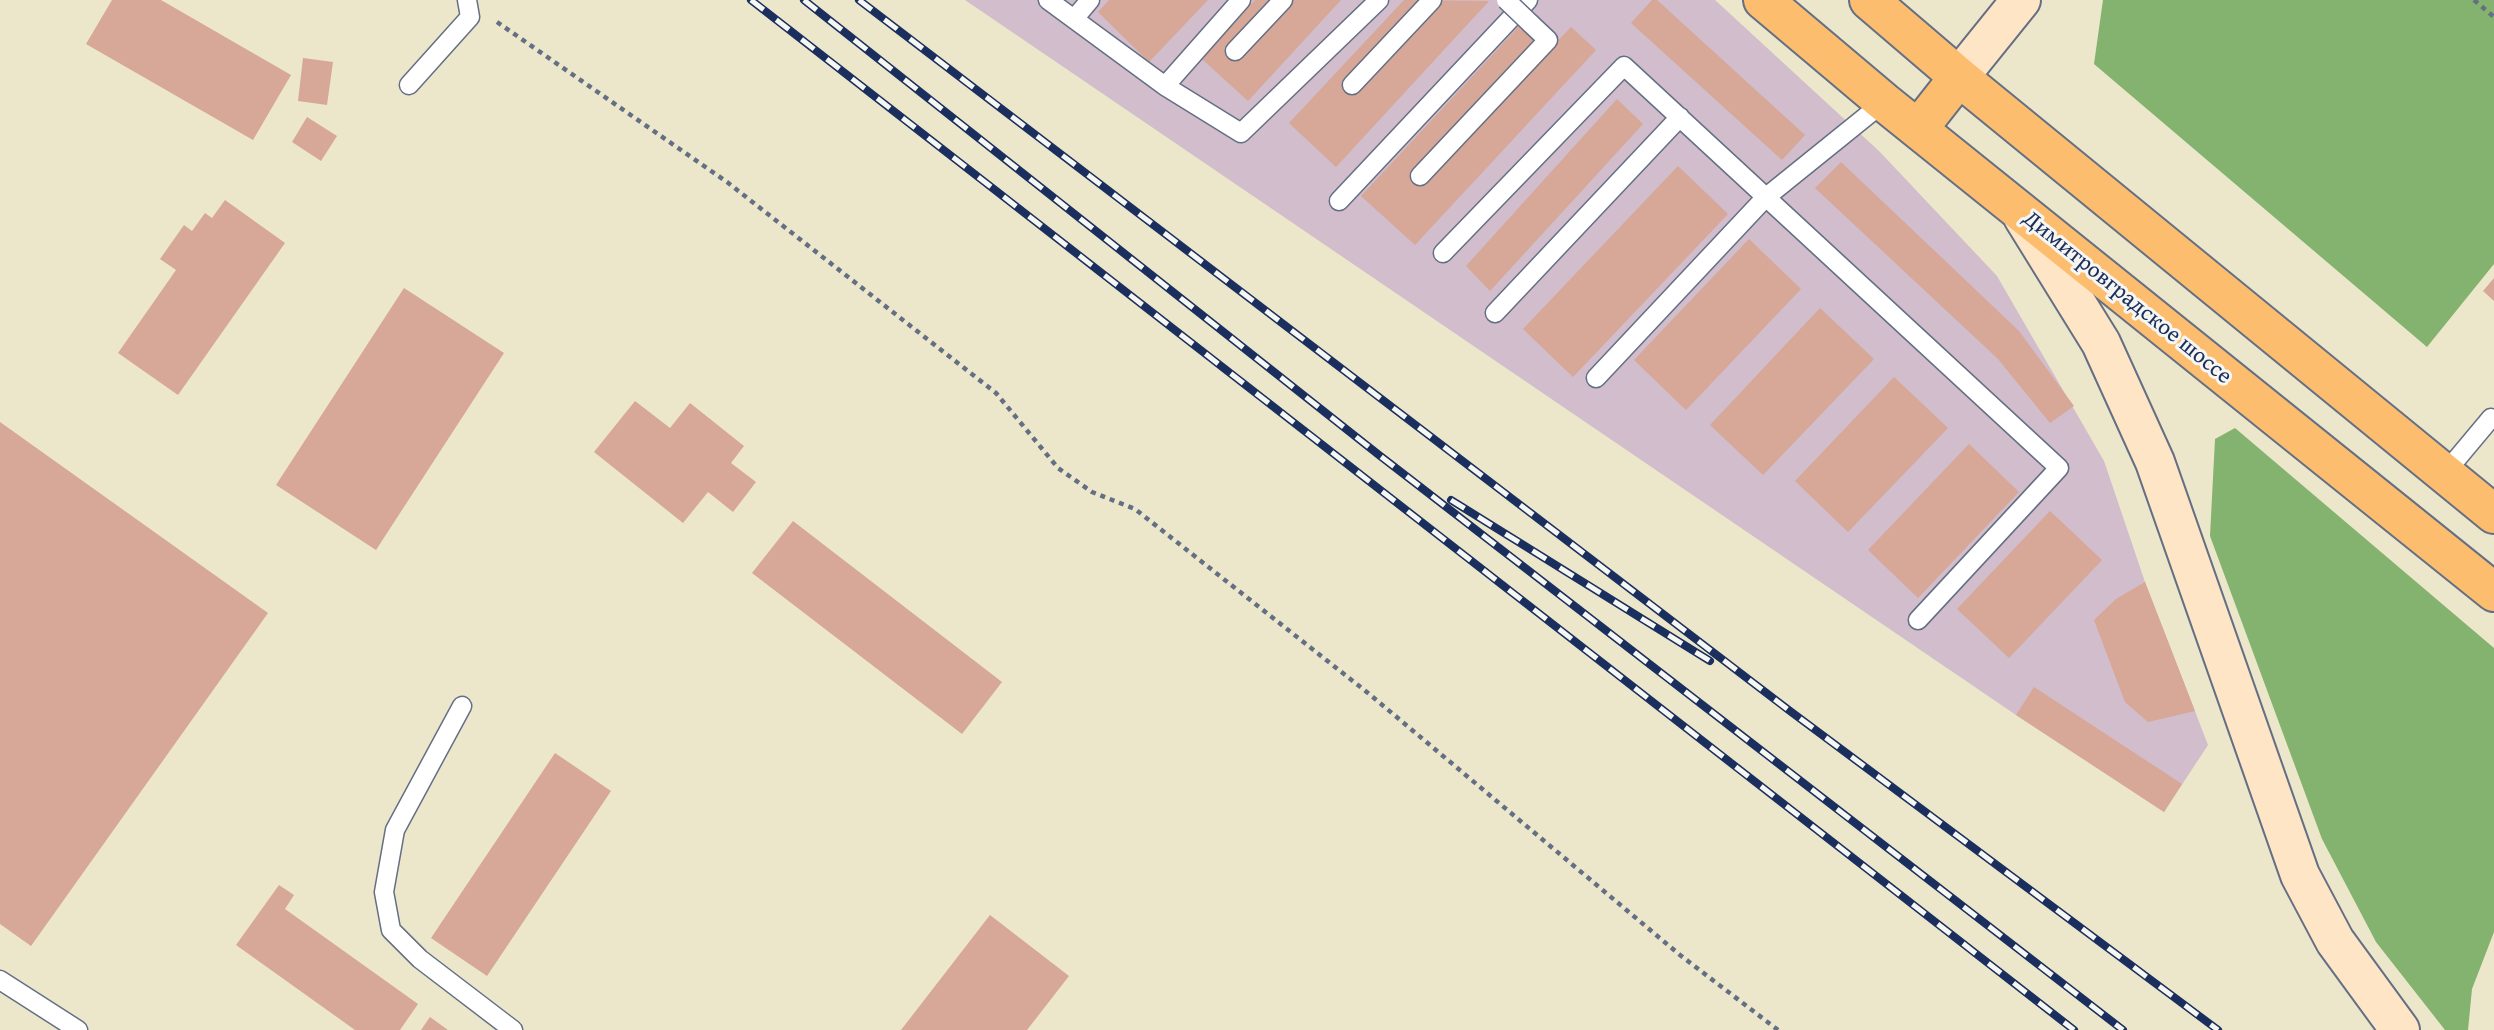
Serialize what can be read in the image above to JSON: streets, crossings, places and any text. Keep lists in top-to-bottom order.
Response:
{
  "streets": {
    "highway": ["Димитровградское шоссе"]
  }
}
